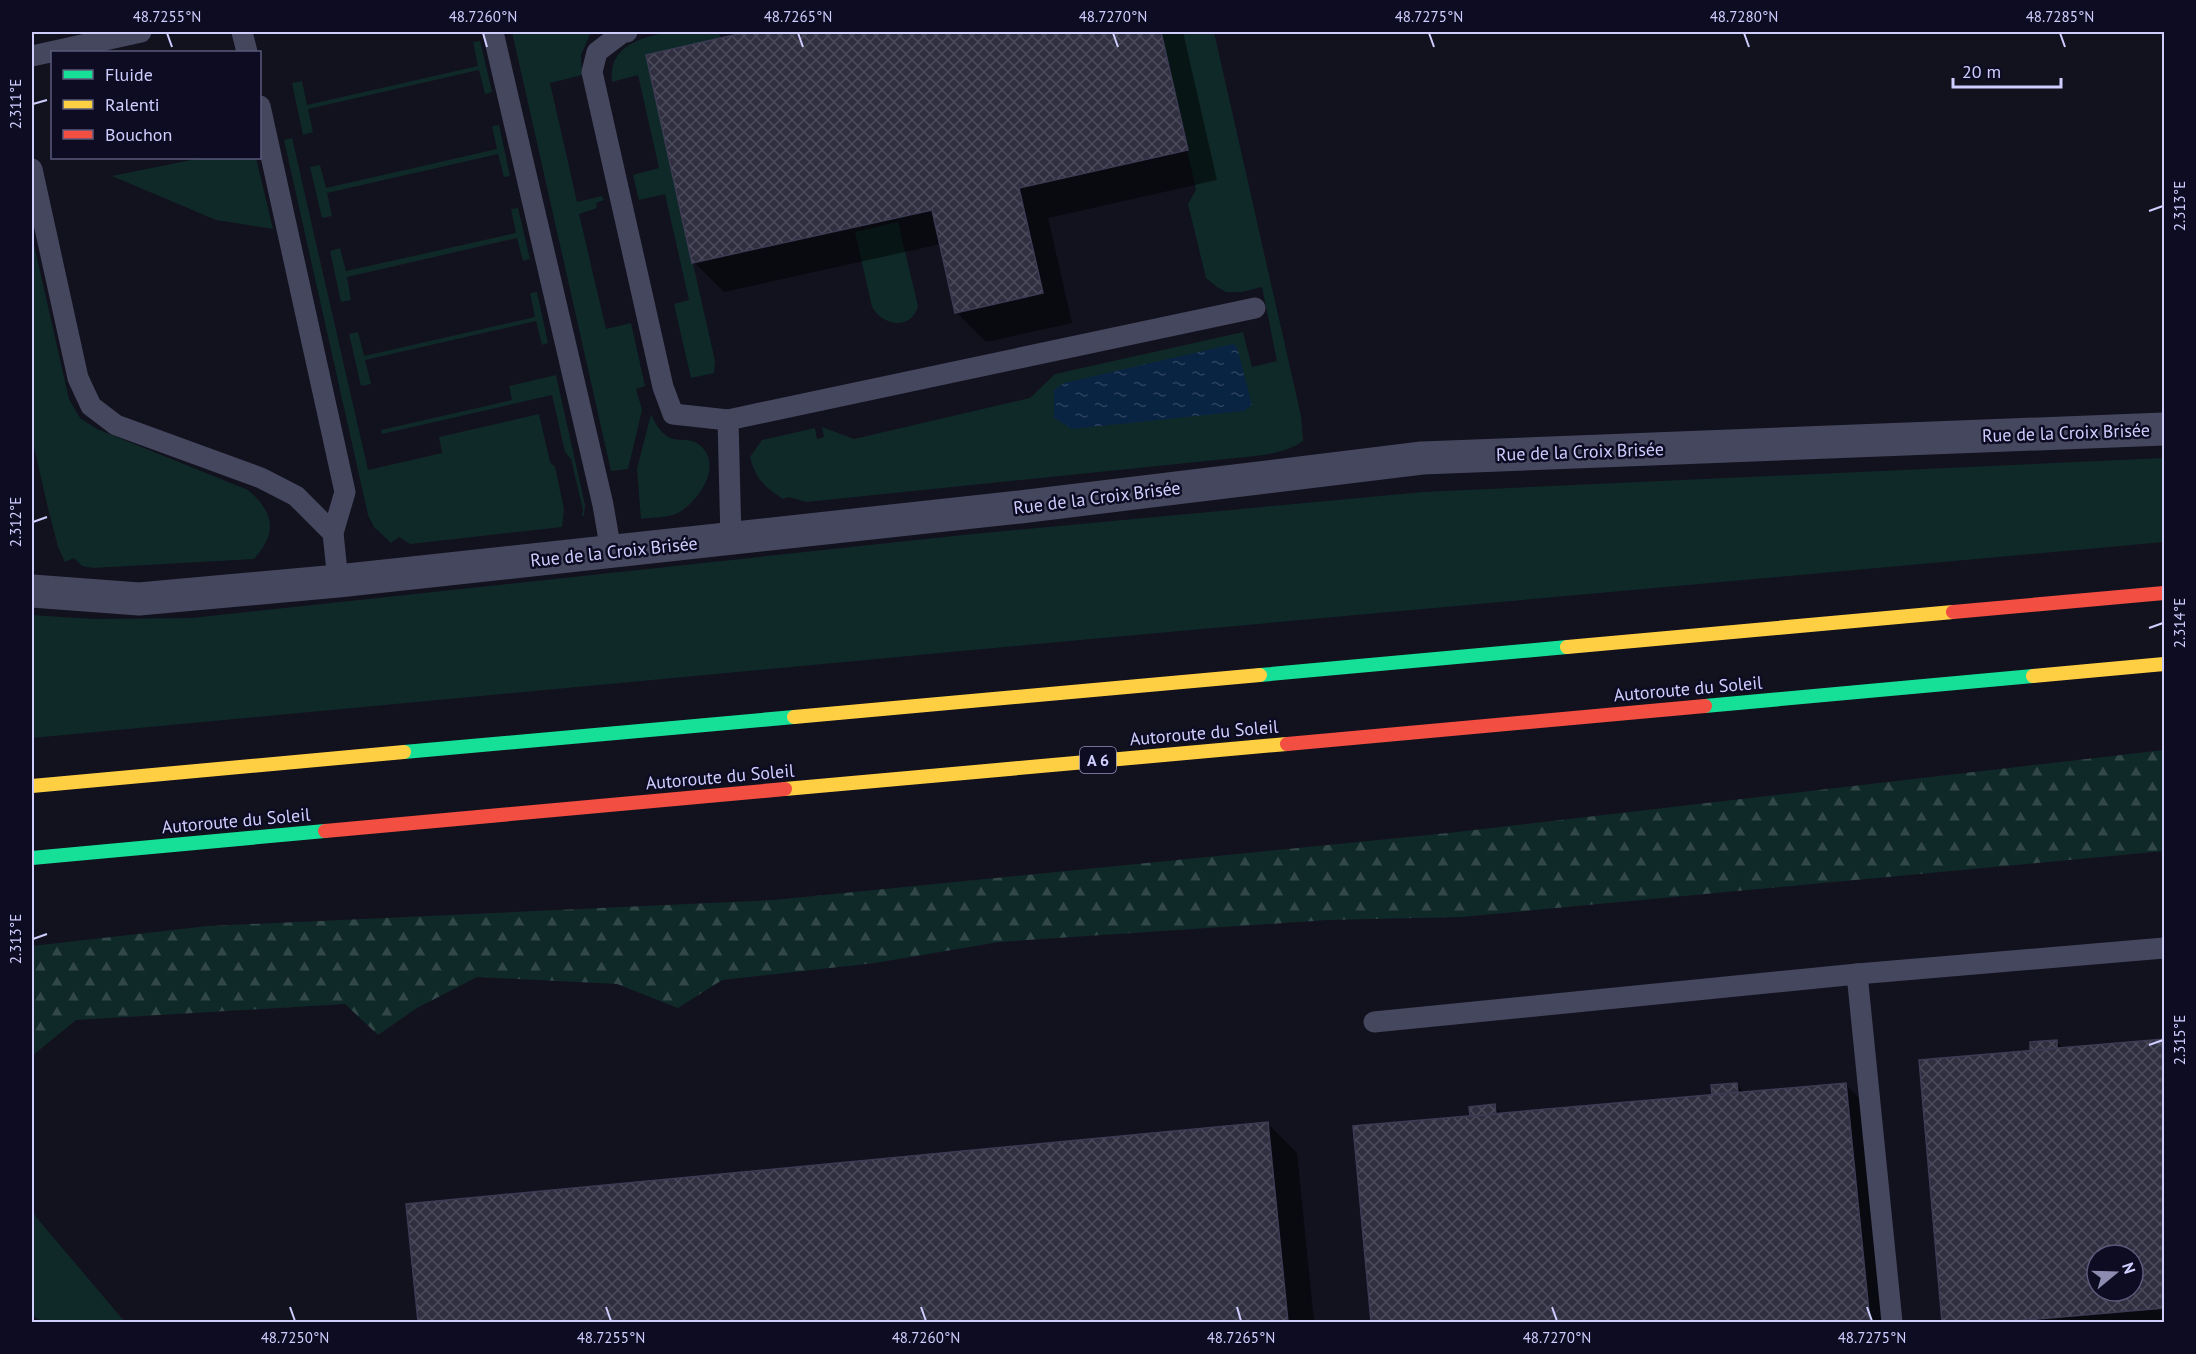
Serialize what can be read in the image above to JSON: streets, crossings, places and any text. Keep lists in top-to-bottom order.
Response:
{
  "streets": {
    "highway": ["Autoroute du Soleil", "A 6"],
    "street": ["Rue de la Croix Brisée"]
  },
  "legend": ["Fluide", "Ralenti", "Bouchon"],
  "scale_bar": "20 m",
  "north": "right",
  "coordinates": [
    "48.7255°N",
    "48.7260°N",
    "48.7265°N",
    "48.7270°N",
    "48.7275°N",
    "48.7280°N",
    "48.7285°N",
    "2.311°E",
    "2.313°E",
    "2.312°E",
    "2.314°E",
    "2.315°E",
    "48.7250°N"
  ]
}
